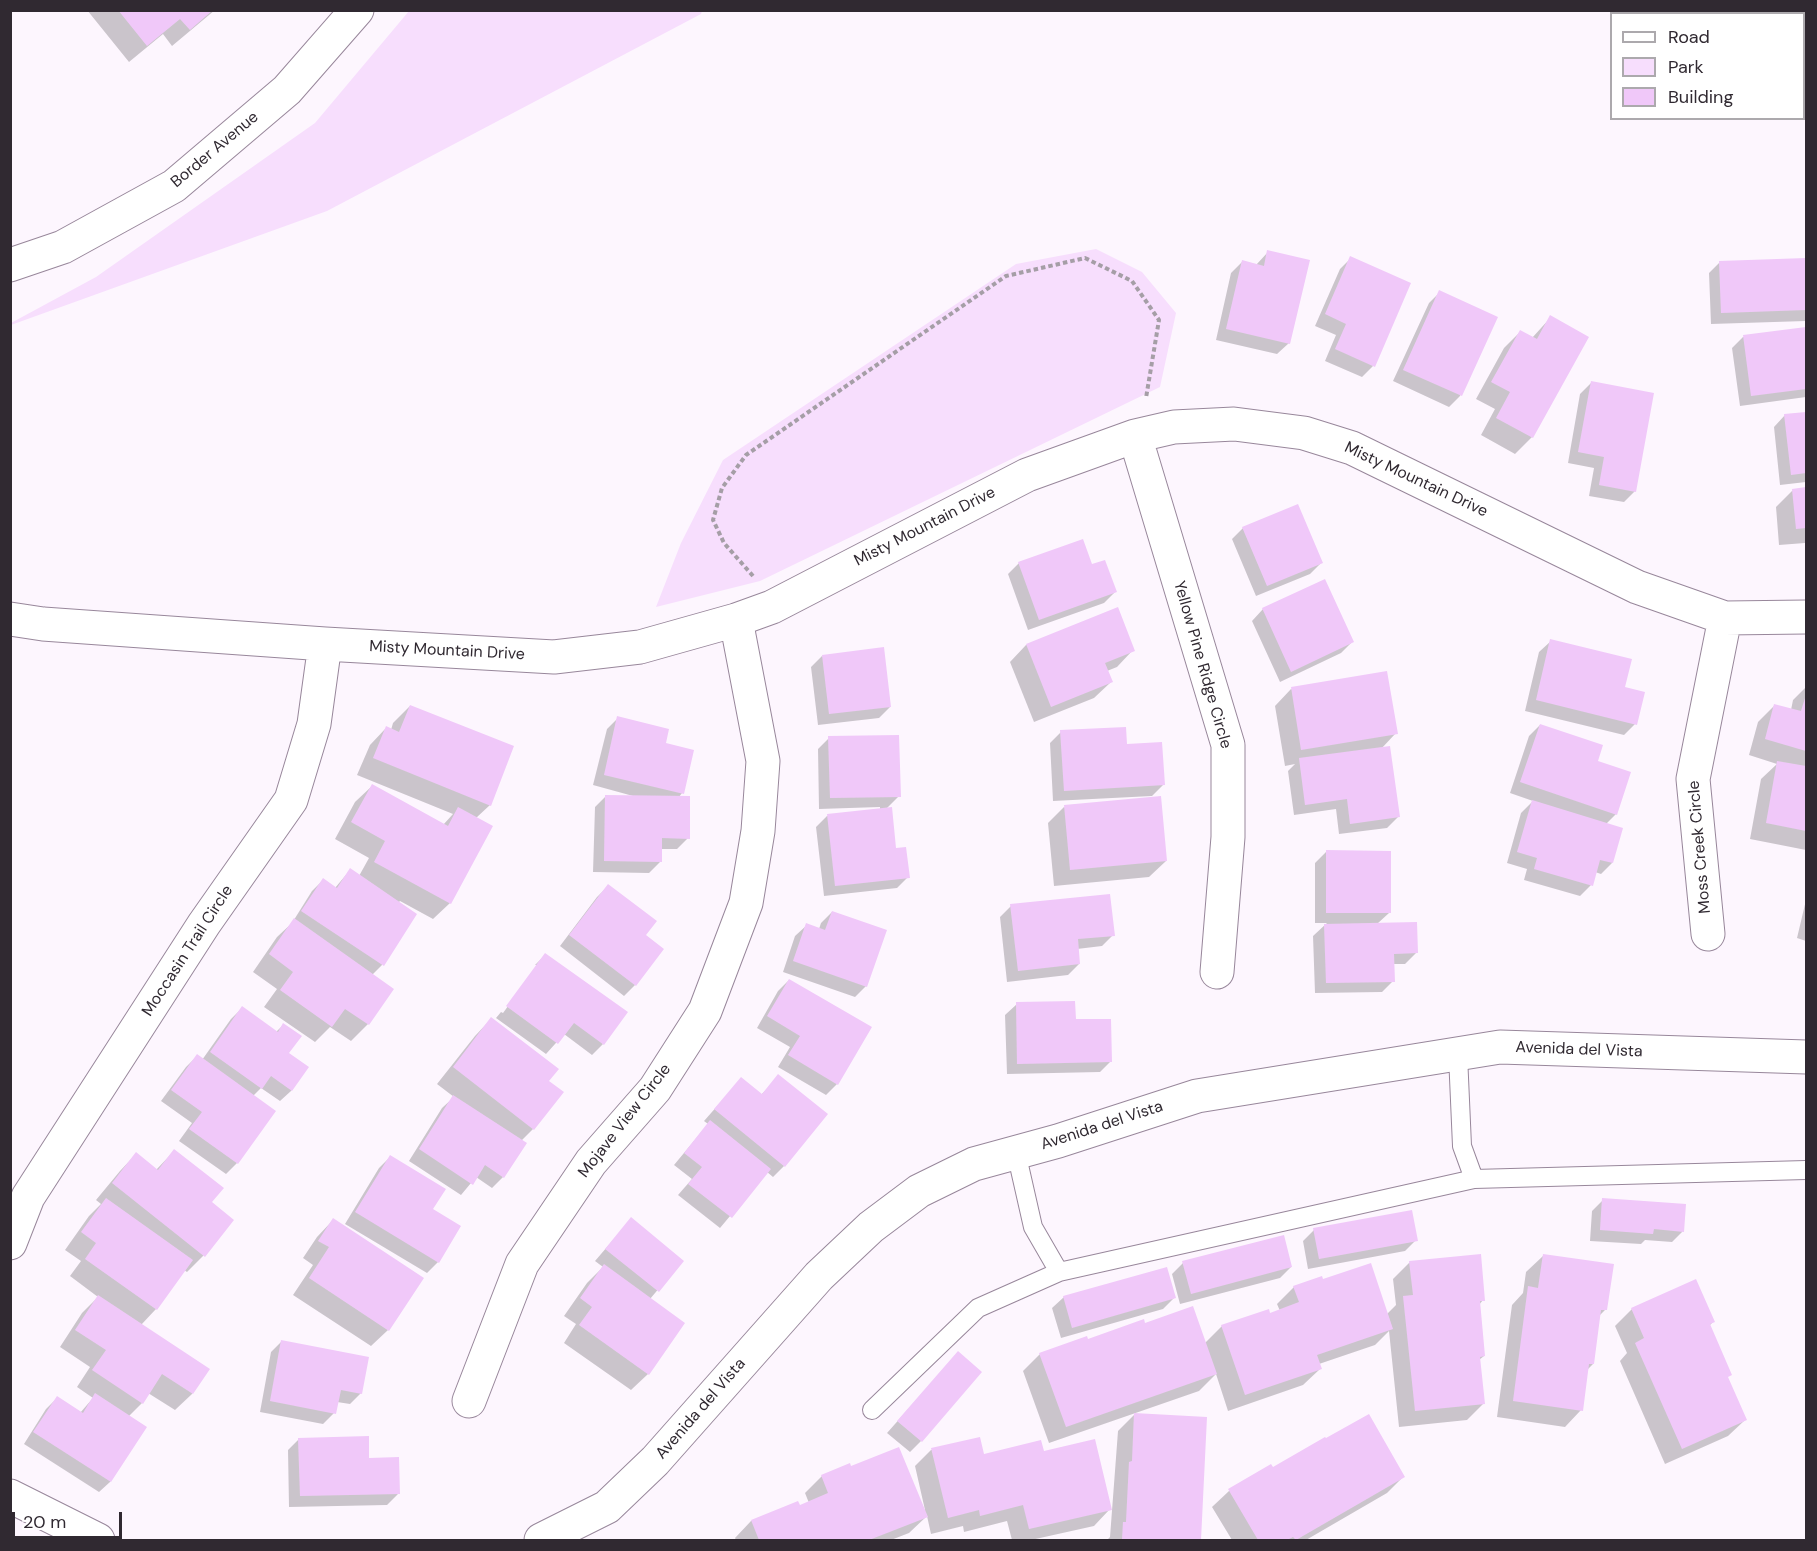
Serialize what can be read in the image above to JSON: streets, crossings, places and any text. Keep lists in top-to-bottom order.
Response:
{
  "streets": {
    "street": [
      "Border Avenue",
      "Misty Mountain Drive",
      "Yellow Pine Ridge Circle",
      "Moss Creek Circle",
      "Moccasin Trail Circle",
      "Avenida del Vista",
      "Mojave View Circle"
    ]
  },
  "crossings": [
    ["Misty Mountain Drive", "Yellow Pine Ridge Circle"],
    ["Misty Mountain Drive", "Moss Creek Circle"],
    ["Misty Mountain Drive", "Moccasin Trail Circle"],
    ["Misty Mountain Drive", "Mojave View Circle"]
  ],
  "legend": ["Road", "Park", "Building"],
  "scale_bar": "20 m"
}
